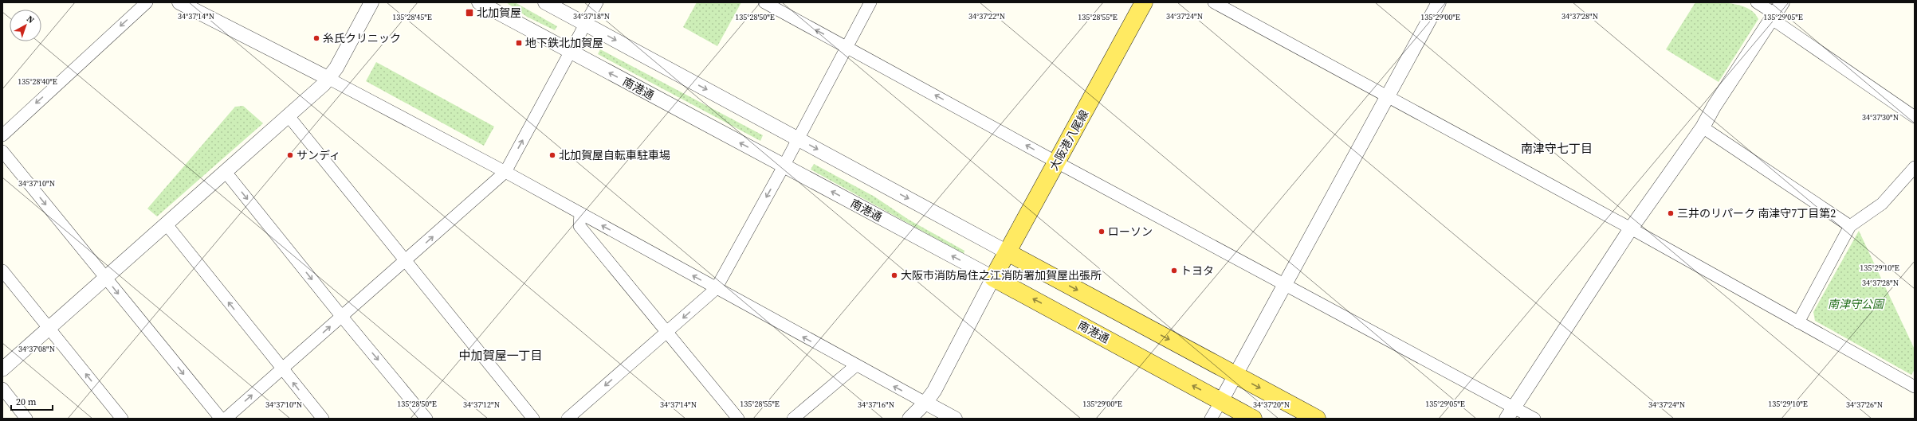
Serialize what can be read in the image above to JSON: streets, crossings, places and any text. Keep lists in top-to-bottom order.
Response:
{
  "streets": {
    "main road": ["南港通", "大阪港八尾線"]
  },
  "crossings": [
    ["南港通", "大阪港八尾線"]
  ],
  "districts": ["南津守七丁目", "中加賀屋一丁目"],
  "parks": ["南津守公園"],
  "places": {
    "transit": ["北加賀屋", "地下鉄北加賀屋"],
    "other": [
      "糸氏クリニック",
      "サンディ",
      "北加賀屋自転車駐車場",
      "三井のリパーク 南津守7丁目第2",
      "ローソン",
      "トヨタ",
      "大阪市消防局住之江消防署加賀屋出張所"
    ]
  },
  "scale_bar": "20 m",
  "north": "top right",
  "coordinates": [
    "34°37'14\"N",
    "34°37'18\"N",
    "34°37'22\"N",
    "34°37'24\"N",
    "34°37'28\"N",
    "135°28'45\"E",
    "135°28'50\"E",
    "135°28'55\"E",
    "135°29'00\"E",
    "135°29'05\"E",
    "135°28'40\"E",
    "34°37'30\"N",
    "34°37'10\"N",
    "135°29'10\"E",
    "34°37'08\"N",
    "34°37'12\"N",
    "34°37'16\"N",
    "34°37'20\"N",
    "34°37'26\"N"
  ]
}
